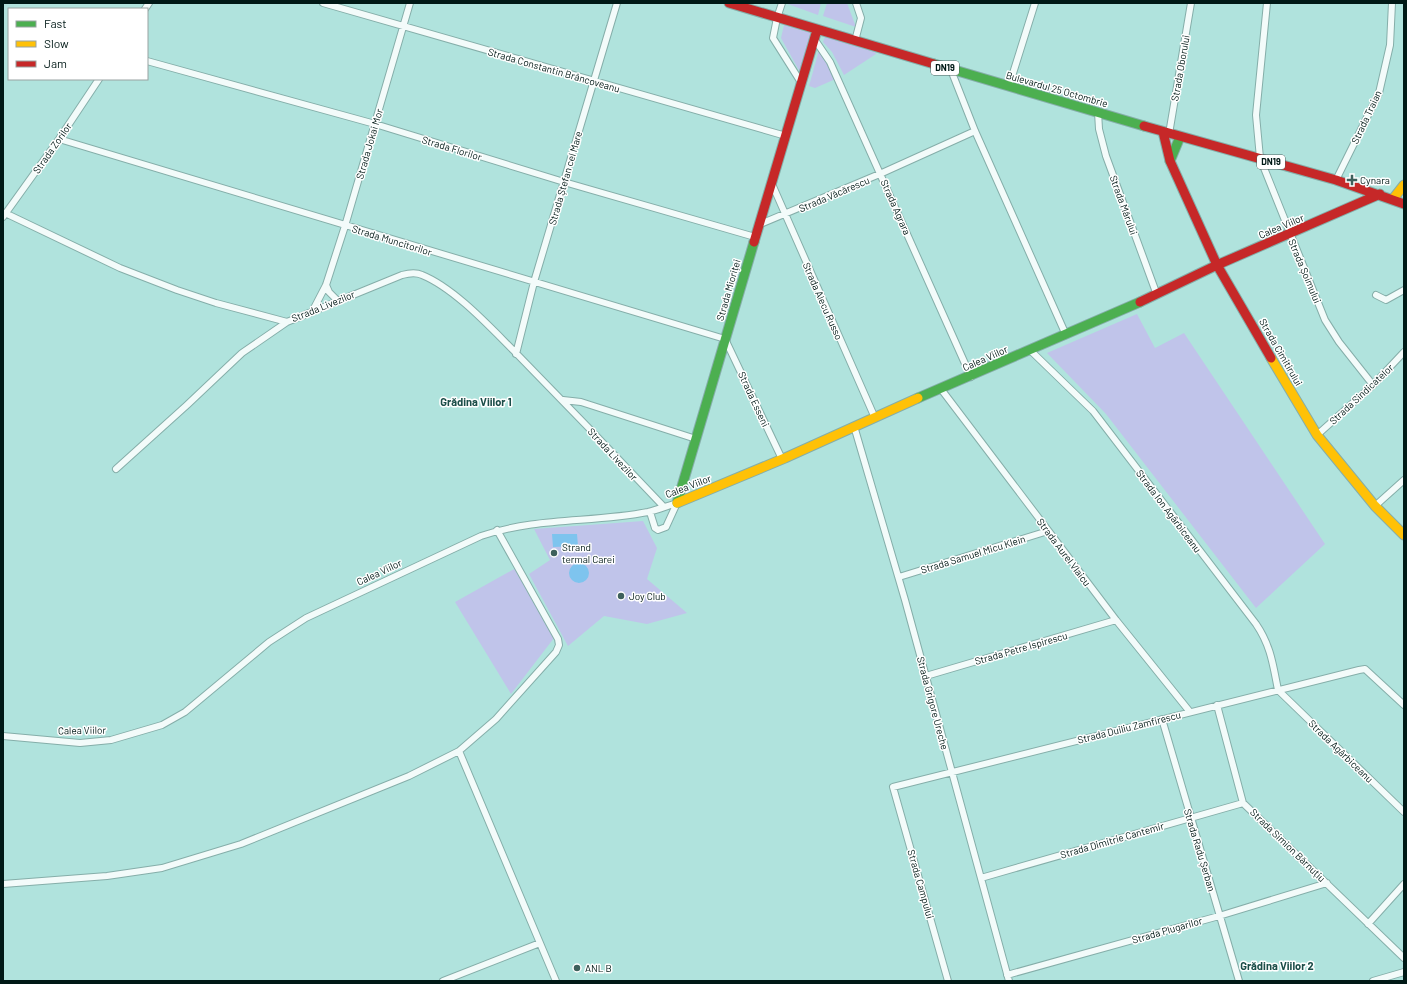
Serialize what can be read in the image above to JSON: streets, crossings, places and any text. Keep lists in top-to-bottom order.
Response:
{
  "streets": {
    "street": [
      "DN19",
      "Strada Oborului",
      "Strada Constantin Brâncoveanu",
      "Bulevardul 25 Octombrie",
      "Strada Traian",
      "Strada Jokai Mor",
      "Strada Zorilor",
      "Strada Florilor",
      "Strada Ștefan cel Mare",
      "Strada Văcărescu",
      "Strada Mărului",
      "Strada Agrara",
      "Calea Viilor",
      "Strada Muncitorilor",
      "Strada Șoimului",
      "Strada Mioriței",
      "Strada Alecu Russo",
      "Strada Livezilor",
      "Strada Cimitirului",
      "Strada Sindicatelor",
      "Strada Esseni",
      "Strada Ion Agârbiceanu",
      "Strada Aurel Vlaicu",
      "Strada Samuel Micu Klein",
      "Strada Petre Ispirescu",
      "Strada Grigore Ureche",
      "Strada Duiliu Zamfirescu",
      "Strada Agârbiceanu",
      "Strada Dimitrie Cantemir",
      "Strada Simion Bărnuțiu",
      "Strada Radu Șerban",
      "Strada Campului",
      "Strada Plugarilor"
    ]
  },
  "crossings": [
    ["DN19", "Bulevardul 25 Octombrie"],
    ["DN19", "Calea Viilor"],
    ["Strada Oborului", "Bulevardul 25 Octombrie"],
    ["Strada Oborului", "Strada Cimitirului"],
    ["Strada Constantin Brâncoveanu", "Strada Jokai Mor"],
    ["Strada Constantin Brâncoveanu", "Strada Ștefan cel Mare"],
    ["Strada Constantin Brâncoveanu", "Strada Mioriței"],
    ["Bulevardul 25 Octombrie", "Strada Traian"],
    ["Bulevardul 25 Octombrie", "Strada Mărului"],
    ["Bulevardul 25 Octombrie", "Calea Viilor"],
    ["Bulevardul 25 Octombrie", "Strada Șoimului"],
    ["Bulevardul 25 Octombrie", "Strada Mioriței"],
    ["Bulevardul 25 Octombrie", "Strada Cimitirului"],
    ["Strada Jokai Mor", "Strada Florilor"],
    ["Strada Jokai Mor", "Strada Muncitorilor"],
    ["Strada Jokai Mor", "Strada Livezilor"],
    ["Strada Zorilor", "Strada Muncitorilor"],
    ["Strada Zorilor", "Strada Livezilor"],
    ["Strada Florilor", "Strada Ștefan cel Mare"],
    ["Strada Florilor", "Strada Mioriței"],
    ["Strada Ștefan cel Mare", "Strada Muncitorilor"],
    ["Strada Ștefan cel Mare", "Strada Livezilor"],
    ["Strada Văcărescu", "Strada Agrara"],
    ["Strada Văcărescu", "Strada Mioriței"],
    ["Strada Văcărescu", "Strada Alecu Russo"],
    ["Strada Mărului", "Calea Viilor"],
    ["Strada Agrara", "Calea Viilor"],
    ["Strada Agrara", "Strada Mioriței"],
    ["Calea Viilor", "Strada Șoimului"],
    ["Calea Viilor", "Strada Mioriței"],
    ["Calea Viilor", "Strada Alecu Russo"],
    ["Calea Viilor", "Strada Livezilor"],
    ["Calea Viilor", "Strada Cimitirului"],
    ["Calea Viilor", "Strada Esseni"],
    ["Calea Viilor", "Strada Ion Agârbiceanu"],
    ["Calea Viilor", "Strada Aurel Vlaicu"],
    ["Calea Viilor", "Strada Grigore Ureche"],
    ["Strada Muncitorilor", "Strada Mioriței"],
    ["Strada Muncitorilor", "Strada Esseni"],
    ["Strada Șoimului", "Strada Sindicatelor"],
    ["Strada Mioriței", "Strada Alecu Russo"],
    ["Strada Mioriței", "Strada Esseni"],
    ["Strada Cimitirului", "Strada Sindicatelor"],
    ["Strada Ion Agârbiceanu", "Strada Duiliu Zamfirescu"],
    ["Strada Ion Agârbiceanu", "Strada Agârbiceanu"],
    ["Strada Aurel Vlaicu", "Strada Samuel Micu Klein"],
    ["Strada Aurel Vlaicu", "Strada Petre Ispirescu"],
    ["Strada Aurel Vlaicu", "Strada Duiliu Zamfirescu"],
    ["Strada Samuel Micu Klein", "Strada Grigore Ureche"],
    ["Strada Petre Ispirescu", "Strada Grigore Ureche"],
    ["Strada Grigore Ureche", "Strada Duiliu Zamfirescu"],
    ["Strada Grigore Ureche", "Strada Dimitrie Cantemir"],
    ["Strada Grigore Ureche", "Strada Plugarilor"],
    ["Strada Duiliu Zamfirescu", "Strada Agârbiceanu"],
    ["Strada Duiliu Zamfirescu", "Strada Simion Bărnuțiu"],
    ["Strada Duiliu Zamfirescu", "Strada Radu Șerban"],
    ["Strada Duiliu Zamfirescu", "Strada Campului"],
    ["Strada Dimitrie Cantemir", "Strada Simion Bărnuțiu"],
    ["Strada Dimitrie Cantemir", "Strada Radu Șerban"],
    ["Strada Simion Bărnuțiu", "Strada Plugarilor"],
    ["Strada Radu Șerban", "Strada Plugarilor"]
  ],
  "districts": ["Grădina Viilor 1", "Grădina Viilor 2"],
  "places": {
    "health": ["Cynara"],
    "other": ["Strand termal Carei", "Joy Club", "ANL B"]
  },
  "legend": ["Fast", "Slow", "Jam"]
}
